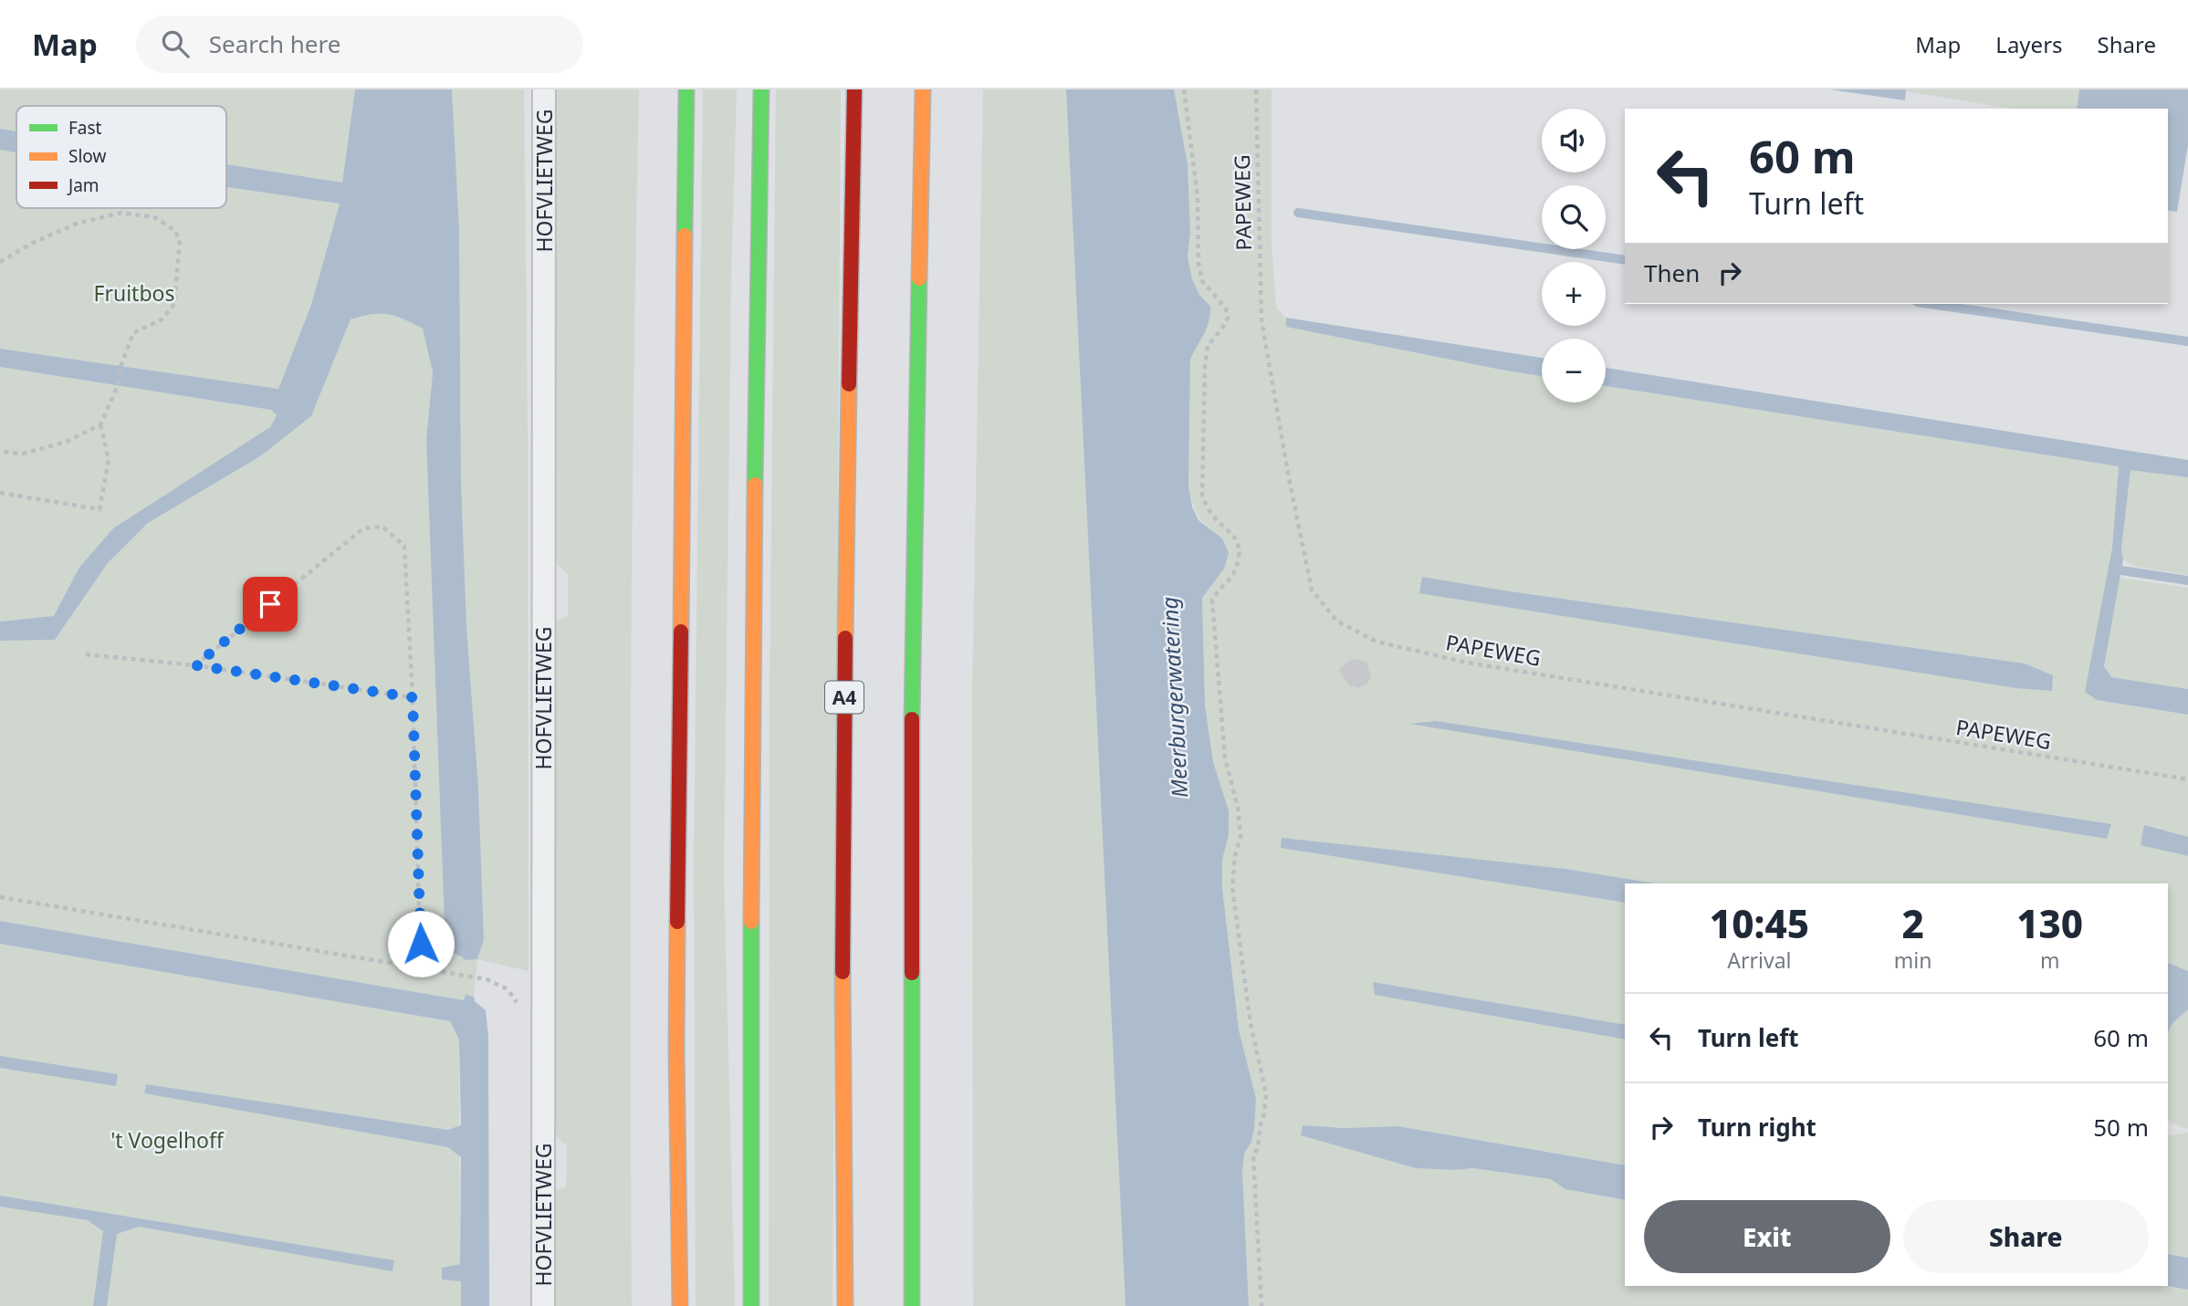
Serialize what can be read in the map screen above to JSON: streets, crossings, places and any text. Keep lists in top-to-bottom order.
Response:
{
  "streets": {
    "highway": ["A4"],
    "street": ["HOFVLIETWEG"],
    "path": ["PAPEWEG"]
  },
  "water": ["Meerburgerwatering"],
  "parks": ["Fruitbos", "'t Vogelhoff"],
  "legend": ["Fast", "Slow", "Jam"],
  "page": {
    "header": "Map",
    "search": "Search here",
    "nav": ["Map", "Layers", "Share"],
    "map_buttons": ["+", "−"],
    "turn": ["60 m", "Turn left"],
    "then": "Then",
    "eta": [
      "10:45",
      "Arrival",
      "2",
      "min",
      "130",
      "m"
    ],
    "list": [
      {
        "name": "Turn left",
        "value": "60 m"
      },
      {
        "name": "Turn right",
        "value": "50 m"
      }
    ],
    "buttons": ["Exit", "Share"]
  }
}
